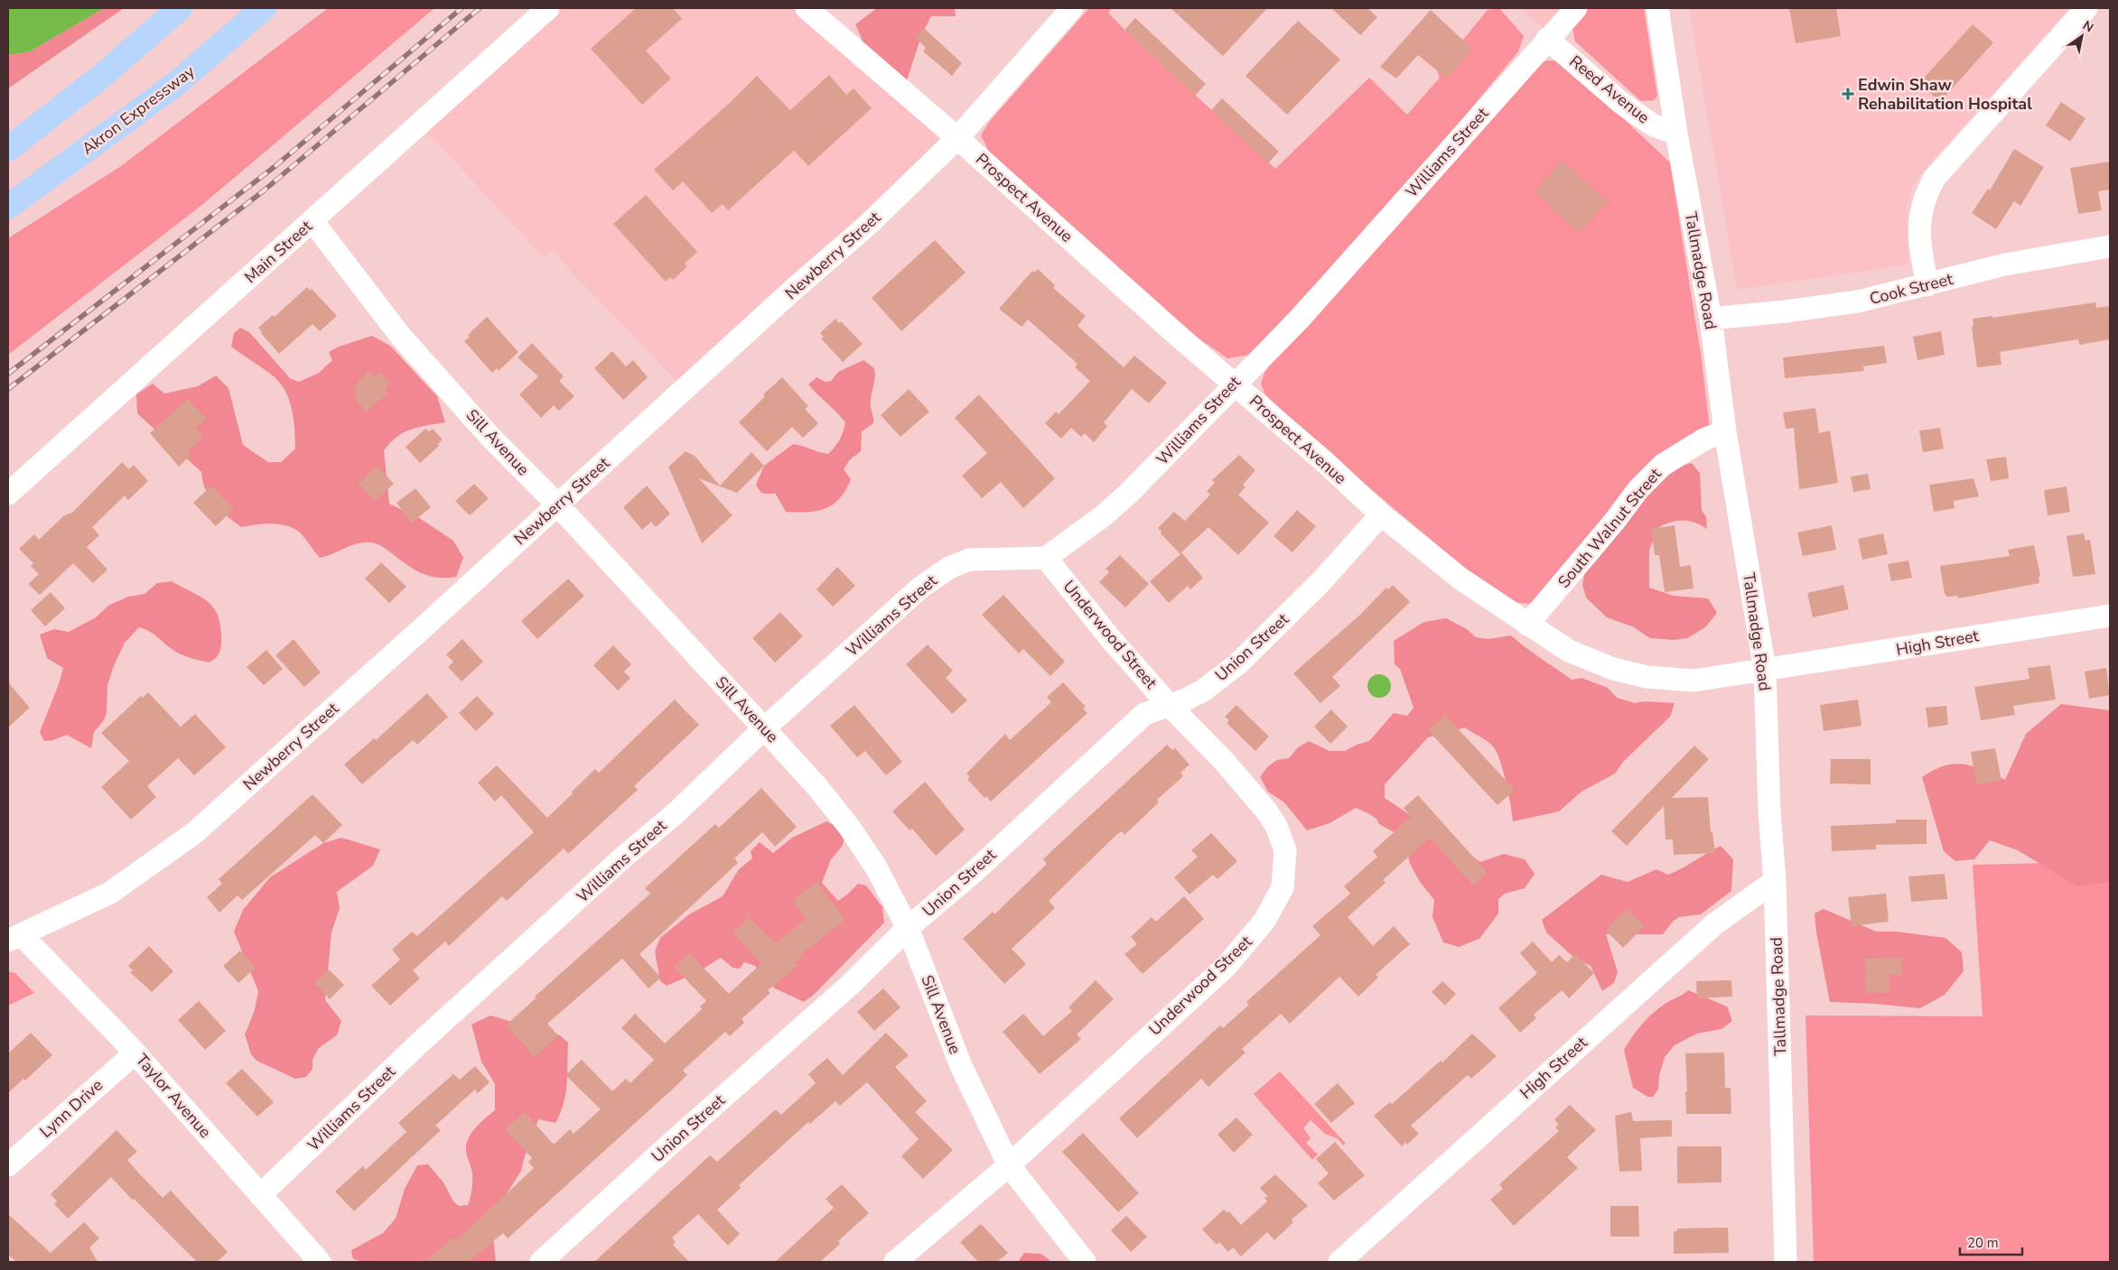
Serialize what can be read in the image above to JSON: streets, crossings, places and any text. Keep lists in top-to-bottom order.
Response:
{
  "streets": {
    "highway": ["Akron Expressway"],
    "street": [
      "Reed Avenue",
      "Williams Street",
      "Prospect Avenue",
      "Main Street",
      "Newberry Street",
      "Tallmadge Road",
      "Cook Street",
      "Sill Avenue",
      "South Walnut Street",
      "Underwood Street",
      "High Street",
      "Union Street",
      "Taylor Avenue",
      "Lynn Drive"
    ]
  },
  "crossings": [
    ["Reed Avenue", "Williams Street"],
    ["Reed Avenue", "Tallmadge Road"],
    ["Williams Street", "Prospect Avenue"],
    ["Williams Street", "Sill Avenue"],
    ["Williams Street", "Underwood Street"],
    ["Williams Street", "Taylor Avenue"],
    ["Prospect Avenue", "Newberry Street"],
    ["Prospect Avenue", "Tallmadge Road"],
    ["Prospect Avenue", "South Walnut Street"],
    ["Prospect Avenue", "High Street"],
    ["Prospect Avenue", "Union Street"],
    ["Main Street", "Sill Avenue"],
    ["Newberry Street", "Sill Avenue"],
    ["Newberry Street", "Taylor Avenue"],
    ["Tallmadge Road", "Cook Street"],
    ["Tallmadge Road", "South Walnut Street"],
    ["Tallmadge Road", "High Street"],
    ["Sill Avenue", "Underwood Street"],
    ["Sill Avenue", "Union Street"],
    ["Underwood Street", "Union Street"],
    ["Taylor Avenue", "Lynn Drive"]
  ],
  "places": {
    "health": ["Edwin Shaw Rehabilitation Hospital"]
  },
  "scale_bar": "20 m",
  "north": "top right"
}
